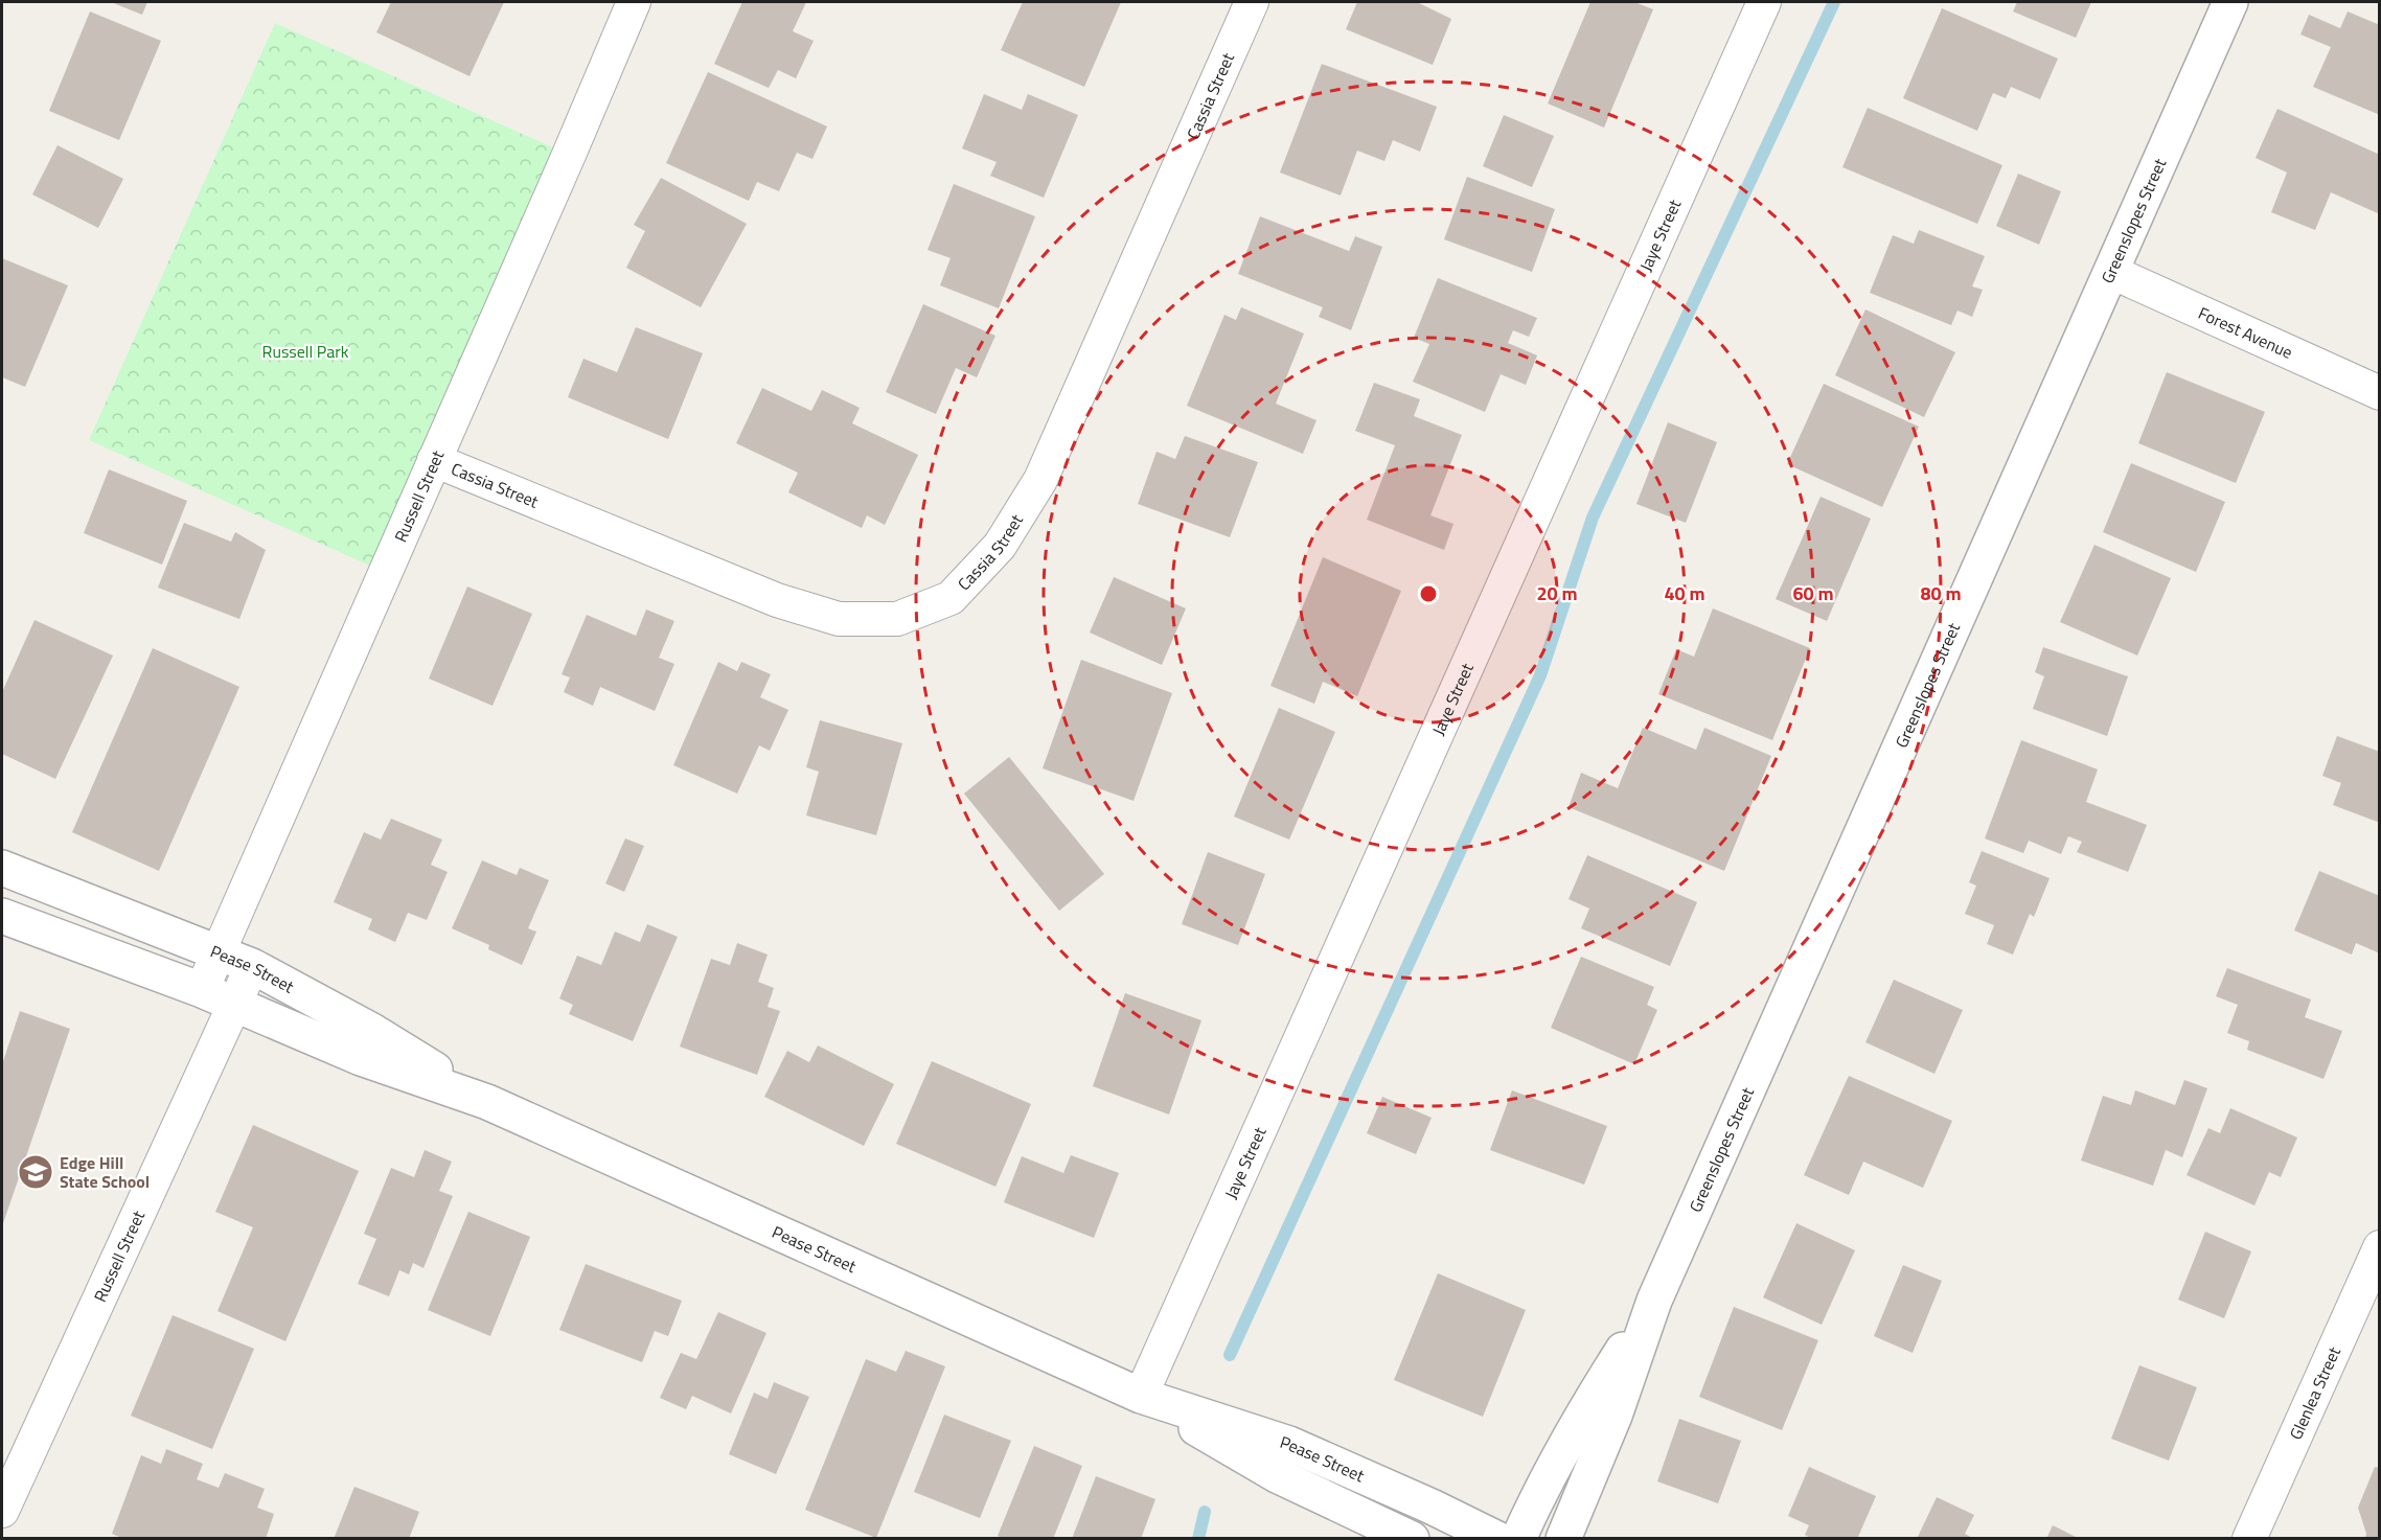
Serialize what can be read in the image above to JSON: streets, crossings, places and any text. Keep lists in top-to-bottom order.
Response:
{
  "streets": {
    "street": [
      "Cassia Street",
      "Greenslopes Street",
      "Jaye Street",
      "Forest Avenue",
      "Russell Street",
      "Pease Street",
      "Glenlea Street"
    ]
  },
  "crossings": [
    ["Cassia Street", "Russell Street"],
    ["Greenslopes Street", "Forest Avenue"],
    ["Jaye Street", "Pease Street"],
    ["Russell Street", "Pease Street"]
  ],
  "parks": ["Russell Park"],
  "places": {
    "school or university": ["Edge Hill State School"]
  },
  "rings": [
    "20 m",
    "40 m",
    "60 m",
    "80 m"
  ]
}
